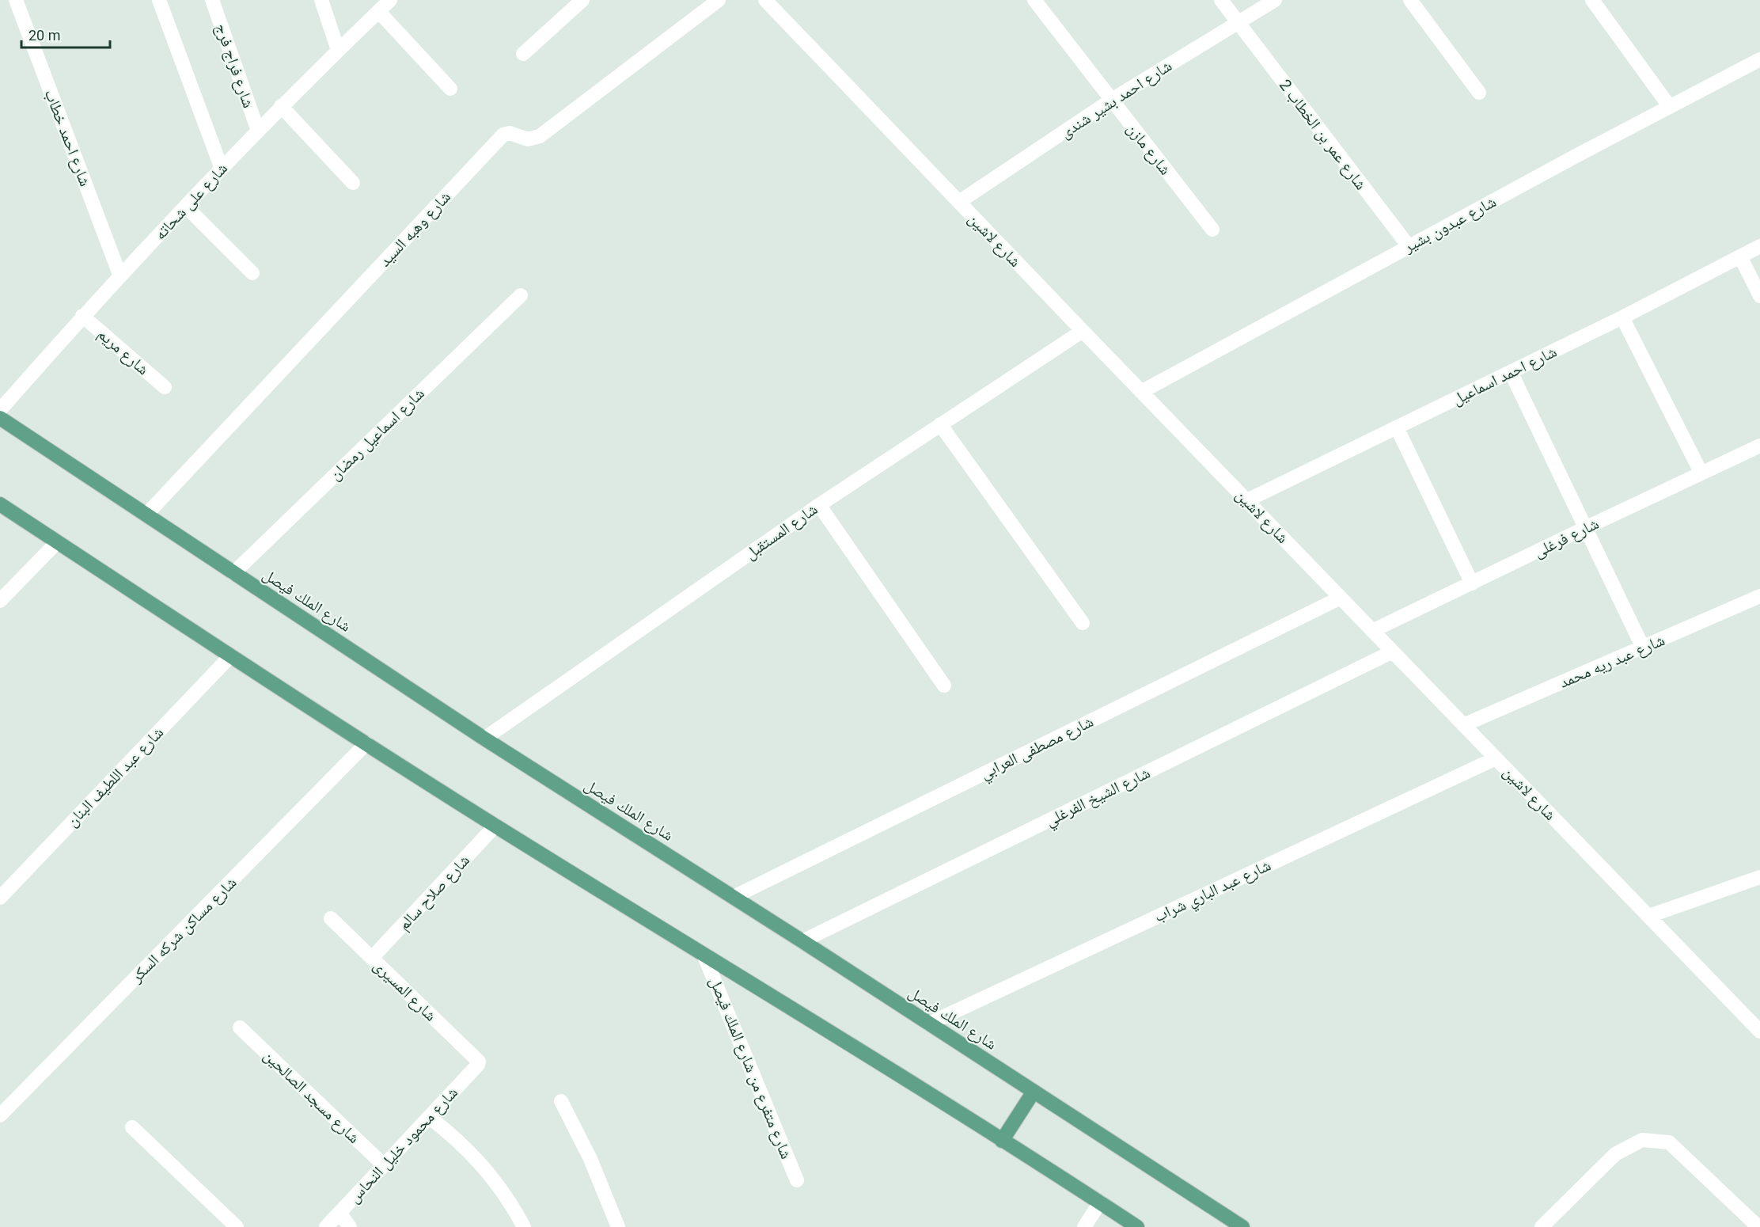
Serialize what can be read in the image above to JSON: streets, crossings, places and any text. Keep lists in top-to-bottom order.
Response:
{
  "streets": {
    "main road": ["شارع الملك فيصل"],
    "street": [
      "شارع فراج فرج",
      "شارع احمد بشير شندى",
      "شارع عمر بن الخطاب 2",
      "شارع احمد خطاب",
      "شارع مازن",
      "شارع على شحاته",
      "شارع عبدون بشير",
      "شارع وهبه السيد",
      "شارع لاشين",
      "شارع مريم",
      "شارع احمد اسماعيل",
      "شارع اسماعيل رمضان",
      "شارع المستقبل",
      "شارع فرغلى",
      "شارع عبد ريه محمد",
      "شارع مصطفى العرابي",
      "شارع عبد اللطيف البنان",
      "شارع الشيخ الفرغلي",
      "شارع عبد الباري شراب",
      "شارع صلاح سالم",
      "شارع مساكن شركه السكر",
      "شارع المسيرى",
      "شارع متفرع من شارع الملك فيصل",
      "شارع مسجد الصالحين",
      "شارع محمود خليل النحاس"
    ]
  },
  "crossings": [
    ["شارع فراج فرج", "شارع على شحاته"],
    ["شارع احمد بشير شندى", "شارع عمر بن الخطاب 2"],
    ["شارع احمد بشير شندى", "شارع مازن"],
    ["شارع احمد بشير شندى", "شارع لاشين"],
    ["شارع عمر بن الخطاب 2", "شارع عبدون بشير"],
    ["شارع احمد خطاب", "شارع على شحاته"],
    ["شارع على شحاته", "شارع مريم"],
    ["شارع عبدون بشير", "شارع لاشين"],
    ["شارع وهبه السيد", "شارع الملك فيصل"],
    ["شارع لاشين", "شارع احمد اسماعيل"],
    ["شارع لاشين", "شارع المستقبل"],
    ["شارع لاشين", "شارع فرغلى"],
    ["شارع لاشين", "شارع عبد ريه محمد"],
    ["شارع لاشين", "شارع مصطفى العرابي"],
    ["شارع لاشين", "شارع الشيخ الفرغلي"],
    ["شارع لاشين", "شارع عبد الباري شراب"],
    ["شارع اسماعيل رمضان", "شارع الملك فيصل"],
    ["شارع المستقبل", "شارع الملك فيصل"],
    ["شارع الملك فيصل", "شارع مصطفى العرابي"],
    ["شارع الملك فيصل", "شارع الشيخ الفرغلي"],
    ["شارع الملك فيصل", "شارع عبد الباري شراب"],
    ["شارع صلاح سالم", "شارع المسيرى"],
    ["شارع المسيرى", "شارع محمود خليل النحاس"],
    ["شارع مسجد الصالحين", "شارع محمود خليل النحاس"]
  ],
  "scale_bar": "20 m"
}
